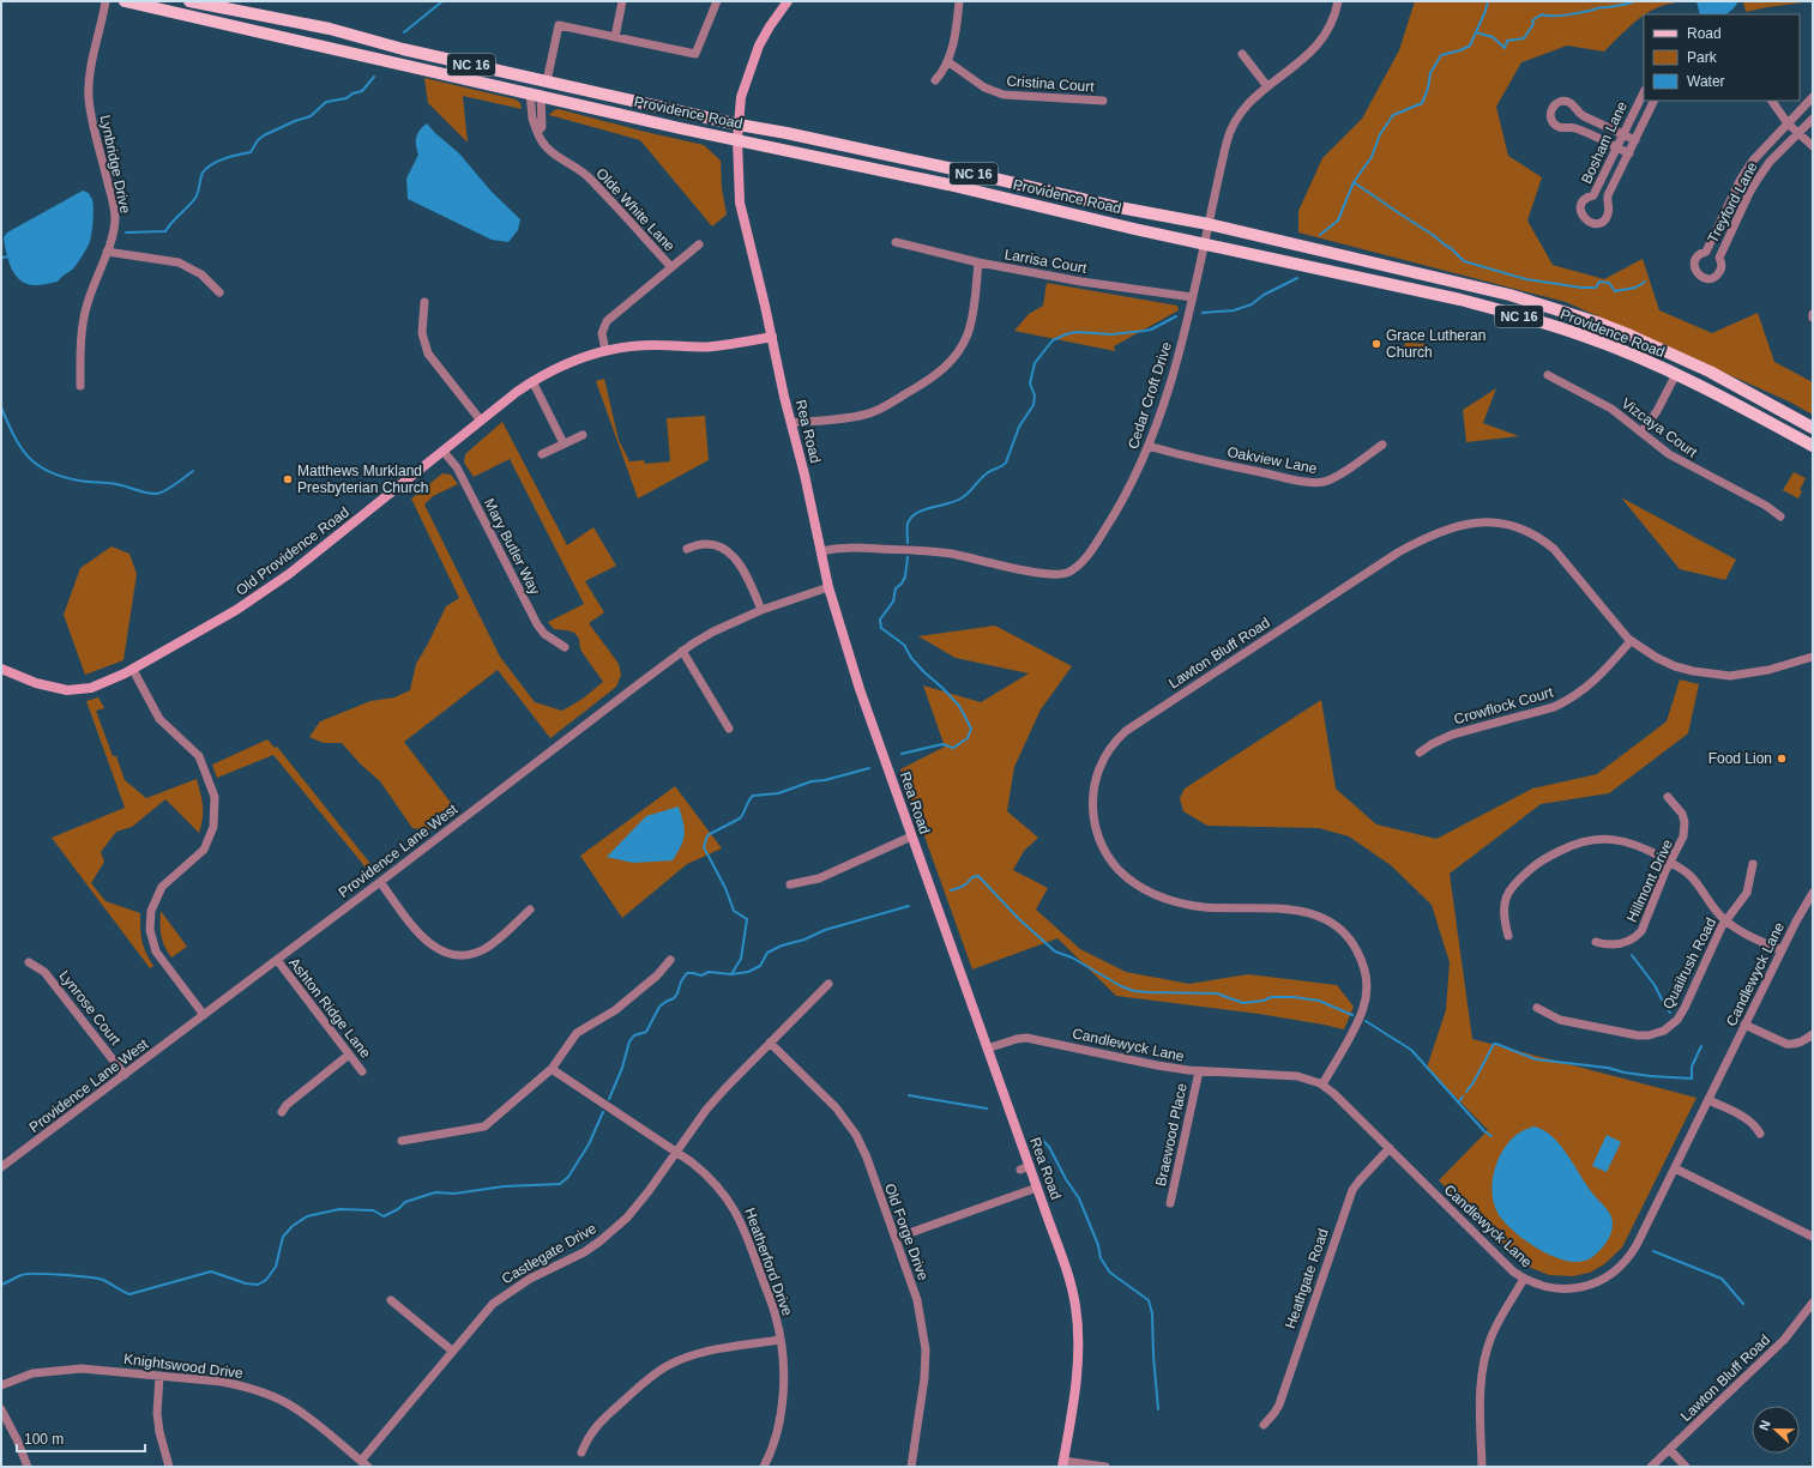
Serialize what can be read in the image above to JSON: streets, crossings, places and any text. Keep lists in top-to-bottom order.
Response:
{
  "streets": {
    "main road": [
      "NC 16",
      "Providence Road",
      "Rea Road",
      "Old Providence Road"
    ],
    "street": [
      "Cristina Court",
      "Bosham Lane",
      "Lynbridge Drive",
      "Treyford Lane",
      "Olde White Lane",
      "Larrisa Court",
      "Cedar Croft Drive",
      "Vizcaya Court",
      "Oakview Lane",
      "Mary Butler Way",
      "Lawton Bluff Road",
      "Crowflock Court",
      "Providence Lane West",
      "Hillmont Drive",
      "Quailrush Road",
      "Candlewyck Lane",
      "Lynrose Court",
      "Ashton Ridge Lane",
      "Braewood Place",
      "Old Forge Drive",
      "Castlegate Drive",
      "Heatherford Drive",
      "Heathgate Road",
      "Knightswood Drive"
    ]
  },
  "crossings": [
    ["Providence Road", "Olde White Lane"],
    ["Providence Road", "Cedar Croft Drive"],
    ["Providence Road", "Rea Road"],
    ["Larrisa Court", "Cedar Croft Drive"],
    ["Cedar Croft Drive", "Rea Road"],
    ["Cedar Croft Drive", "Oakview Lane"],
    ["Rea Road", "Old Providence Road"],
    ["Rea Road", "Providence Lane West"],
    ["Rea Road", "Candlewyck Lane"],
    ["Mary Butler Way", "Old Providence Road"],
    ["Lawton Bluff Road", "Crowflock Court"],
    ["Lawton Bluff Road", "Candlewyck Lane"],
    ["Providence Lane West", "Lynrose Court"],
    ["Providence Lane West", "Ashton Ridge Lane"],
    ["Candlewyck Lane", "Braewood Place"],
    ["Candlewyck Lane", "Heathgate Road"],
    ["Old Forge Drive", "Castlegate Drive"],
    ["Castlegate Drive", "Heatherford Drive"],
    ["Castlegate Drive", "Knightswood Drive"]
  ],
  "places": ["Grace Lutheran Church", "Matthews Murkland Presbyterian Church", "Food Lion"],
  "legend": ["Road", "Park", "Water"],
  "scale_bar": "100 m",
  "north": "left"
}
